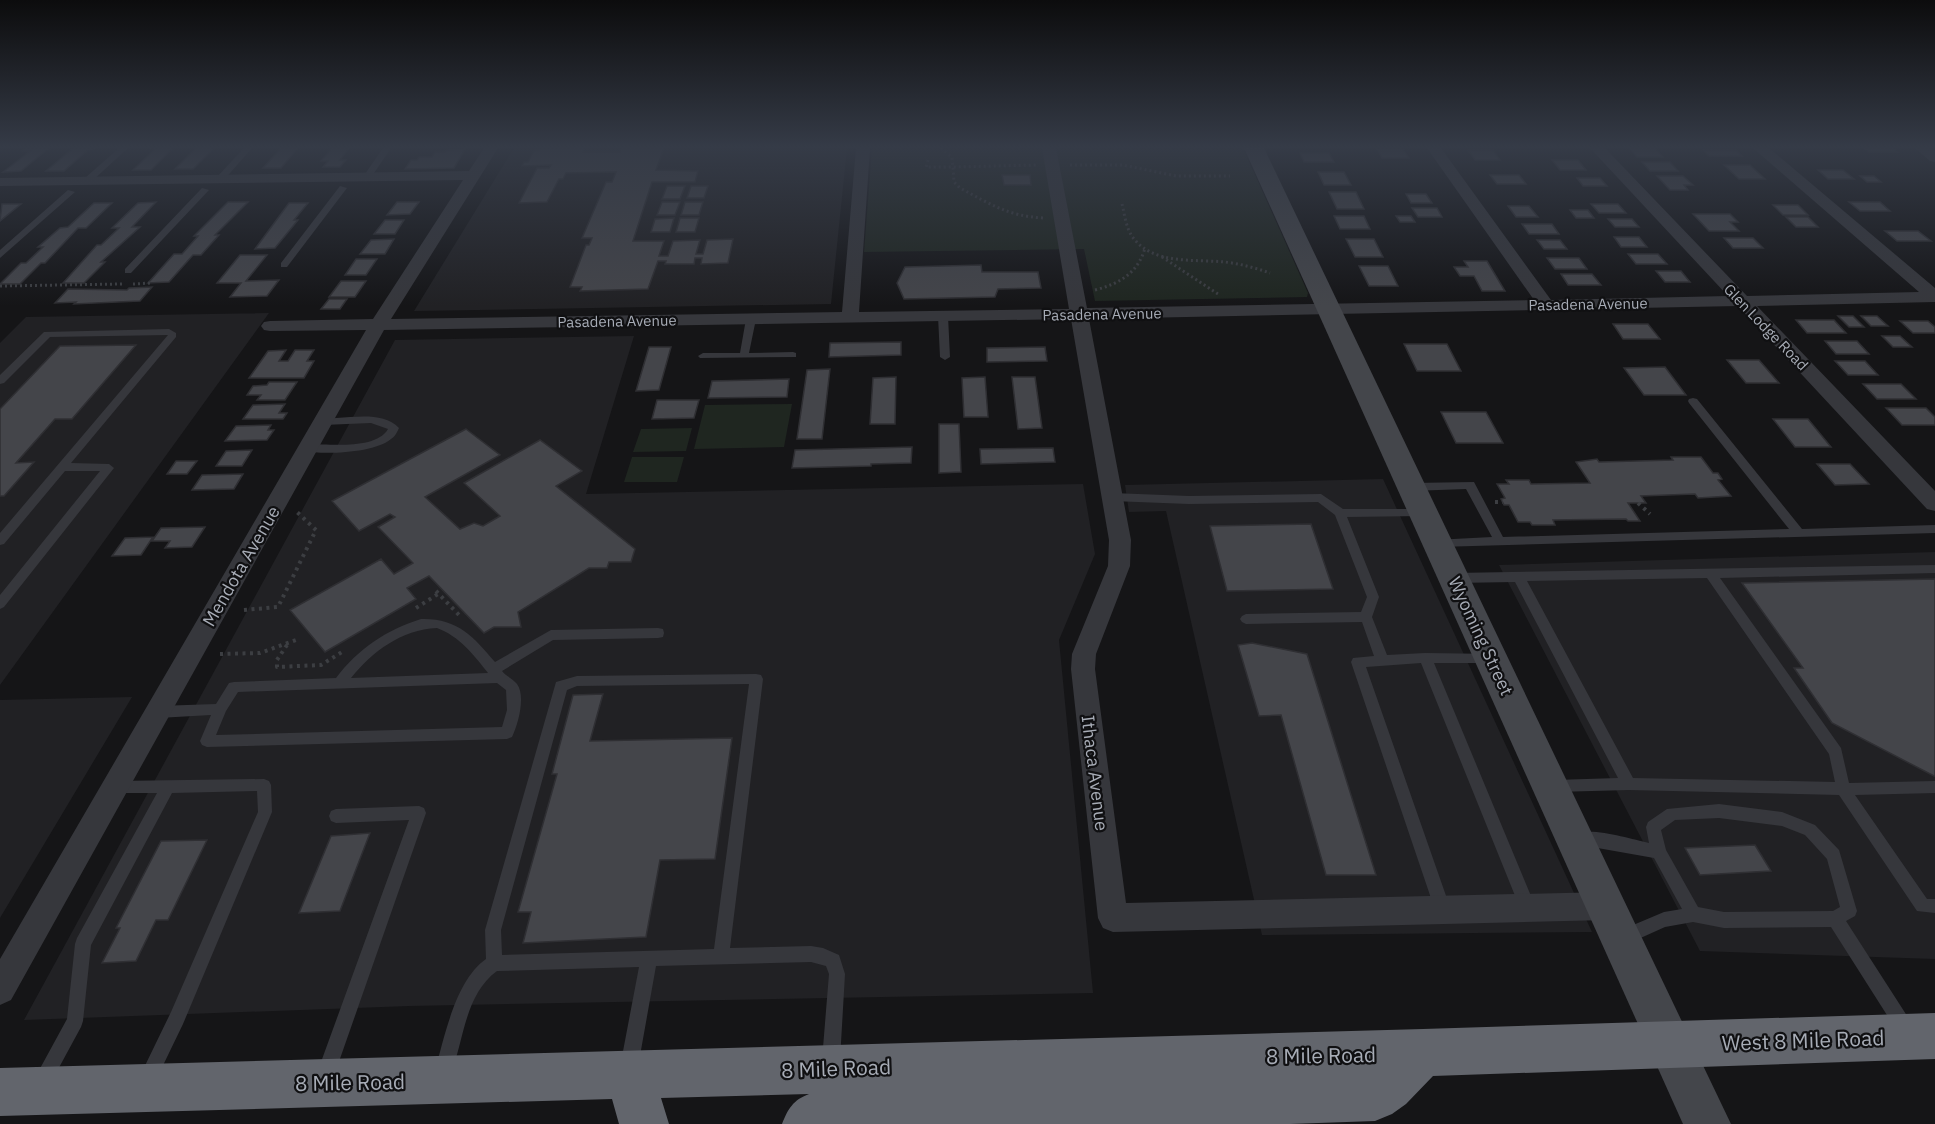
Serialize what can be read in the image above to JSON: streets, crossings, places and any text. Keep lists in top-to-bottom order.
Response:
{
  "streets": {
    "highway": ["West 8 Mile Road", "8 Mile Road"],
    "street": [
      "Pasadena Avenue",
      "Glen Lodge Road",
      "Mendota Avenue",
      "Wyoming Street",
      "Ithaca Avenue"
    ]
  },
  "crossings": [
    ["Pasadena Avenue", "Glen Lodge Road"],
    ["Pasadena Avenue", "Mendota Avenue"],
    ["Pasadena Avenue", "Wyoming Street"],
    ["Pasadena Avenue", "Ithaca Avenue"],
    ["Wyoming Street", "Ithaca Avenue"],
    ["Wyoming Street", "West 8 Mile Road"],
    ["Wyoming Street", "8 Mile Road"],
    ["West 8 Mile Road", "8 Mile Road"]
  ]
}
